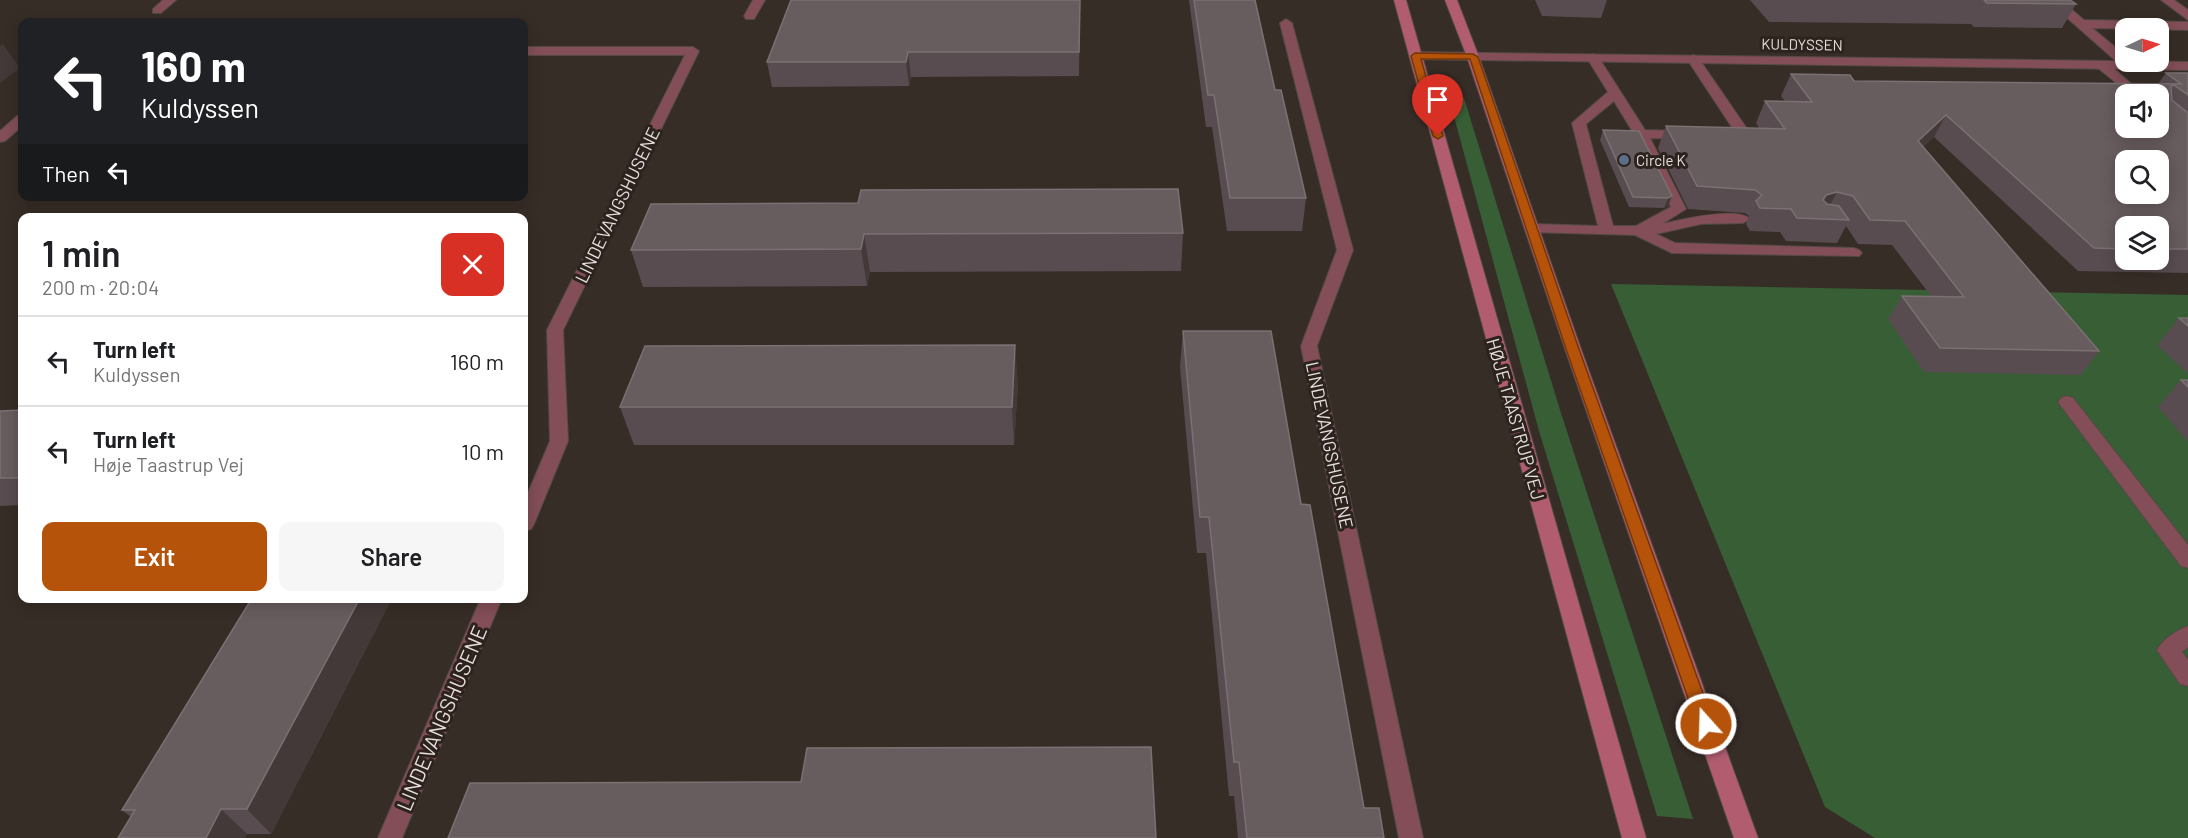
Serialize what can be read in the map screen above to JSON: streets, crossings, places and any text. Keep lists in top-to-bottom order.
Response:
{
  "streets": {
    "street": ["KULDYSSEN", "LINDEVANGSHUSENE", "HØJE TAASTRUP VEJ"]
  },
  "crossings": [
    ["KULDYSSEN", "HØJE TAASTRUP VEJ"]
  ],
  "places": ["Circle K"],
  "north": "right",
  "page": {
    "turn": ["160 m", "Kuldyssen"],
    "then": "Then",
    "heading": ["1 min", "200 m · 20:04"],
    "list": [
      {
        "name": "Turn left",
        "note": "Kuldyssen",
        "value": "160 m"
      },
      {
        "name": "Turn left",
        "note": "Høje Taastrup Vej",
        "value": "10 m"
      }
    ],
    "buttons": ["Exit", "Share"]
  }
}
